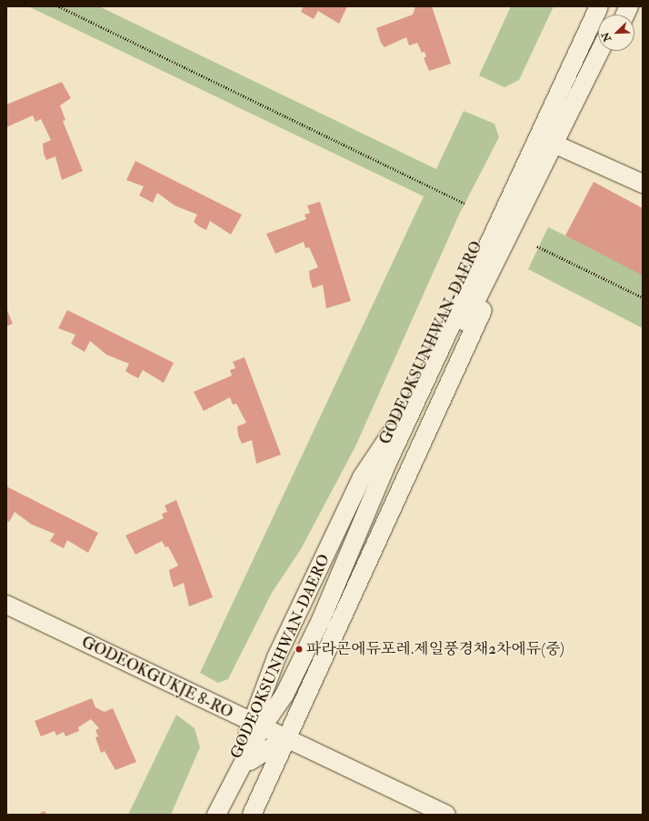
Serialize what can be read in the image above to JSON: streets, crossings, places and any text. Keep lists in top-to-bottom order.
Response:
{
  "streets": {
    "street": ["GODEOKSUNHWAN-DAERO", "GODEOKGUKJE 8-RO"]
  },
  "crossings": [
    ["GODEOKSUNHWAN-DAERO", "GODEOKGUKJE 8-RO"]
  ],
  "places": ["파라곤에듀포레.제일풍경채2차에듀(중)"],
  "north": "bottom left"
}
